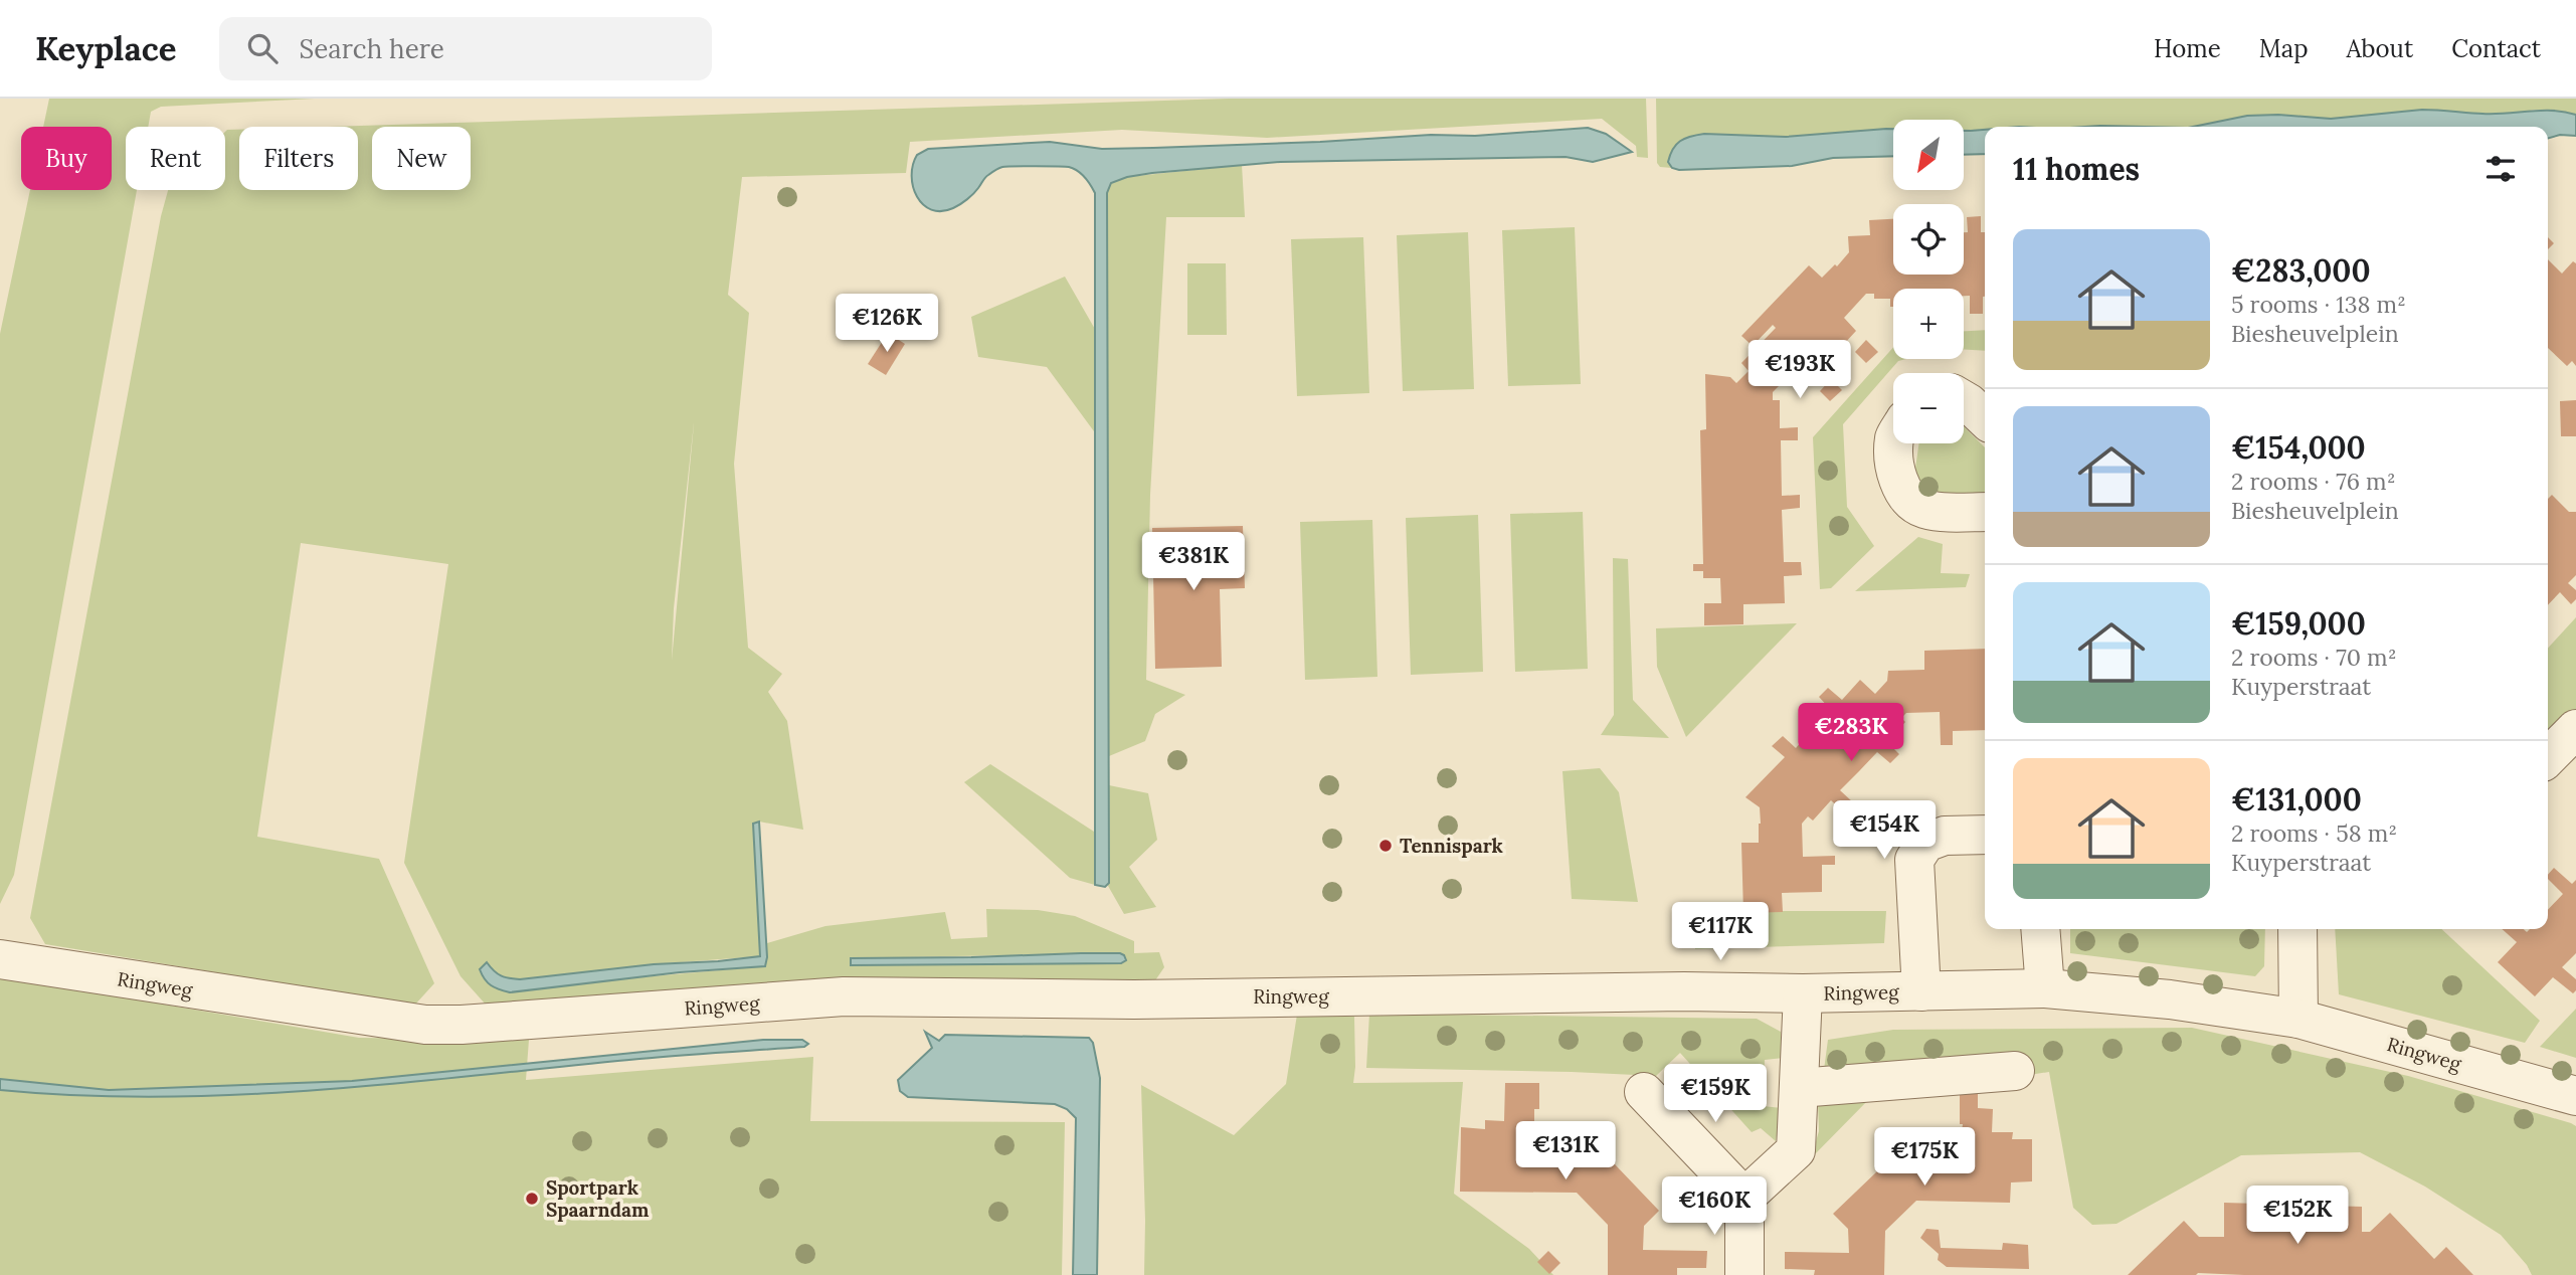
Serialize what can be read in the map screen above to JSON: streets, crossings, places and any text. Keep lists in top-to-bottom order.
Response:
{
  "streets": {
    "street": ["Ringweg"]
  },
  "places": ["Tennispark", "Sportpark Spaarndam"],
  "north": "bottom left",
  "page": {
    "header": "Keyplace",
    "search": "Search here",
    "nav": [
      "Home",
      "Map",
      "About",
      "Contact"
    ],
    "map_buttons": ["+", "−"],
    "chip": [
      "Buy",
      "Rent",
      "Filters",
      "New"
    ],
    "heading": "11 homes",
    "list": [
      {
        "name": "€283,000",
        "note": "5 rooms · 138 m² · Biesheuvelplein"
      },
      {
        "name": "€154,000",
        "note": "2 rooms · 76 m² · Biesheuvelplein"
      },
      {
        "name": "€159,000",
        "note": "2 rooms · 70 m² · Kuyperstraat"
      },
      {
        "name": "€131,000",
        "note": "2 rooms · 58 m² · Kuyperstraat"
      }
    ],
    "price": [
      "€126K",
      "€193K",
      "€381K",
      "€283K",
      "€154K",
      "€117K",
      "€159K",
      "€131K",
      "€175K",
      "€160K",
      "€152K"
    ]
  }
}
